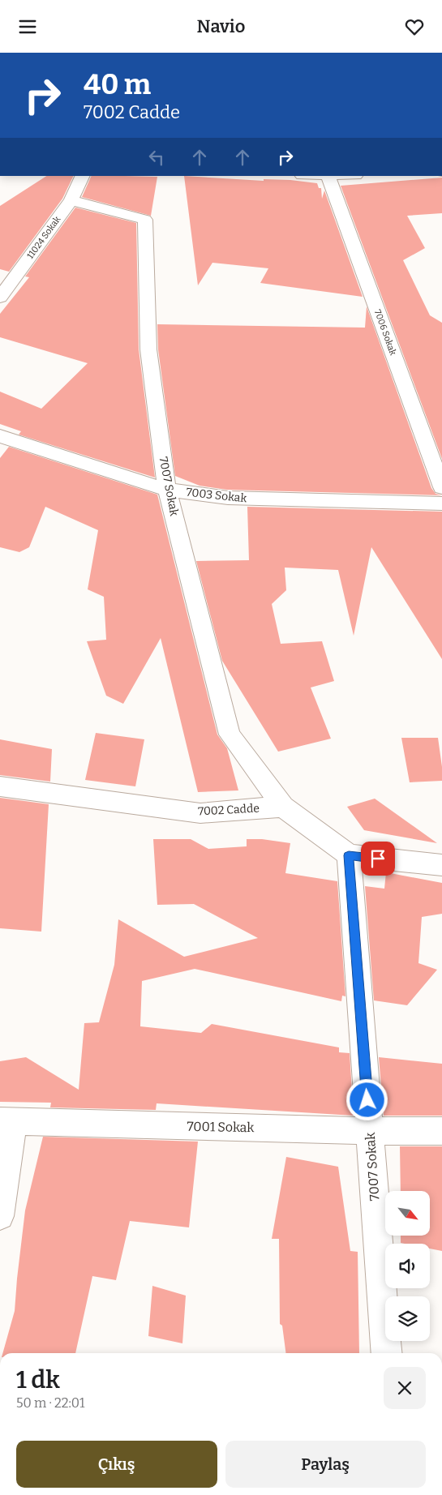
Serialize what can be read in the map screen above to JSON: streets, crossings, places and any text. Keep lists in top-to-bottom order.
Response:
{
  "streets": {
    "street": [
      "11024 Sokak",
      "7006 Sokak",
      "7007 Sokak",
      "7003 Sokak",
      "7002 Cadde",
      "7001 Sokak"
    ]
  },
  "crossings": [
    ["11024 Sokak", "7007 Sokak"],
    ["7007 Sokak", "7003 Sokak"],
    ["7007 Sokak", "7002 Cadde"],
    ["7007 Sokak", "7001 Sokak"]
  ],
  "north": "bottom right",
  "page": {
    "header": "Navio",
    "turn": ["40 m", "7002 Cadde"],
    "heading": ["1 dk", "50 m · 22:01"],
    "buttons": ["Çıkış", "Paylaş"]
  }
}
